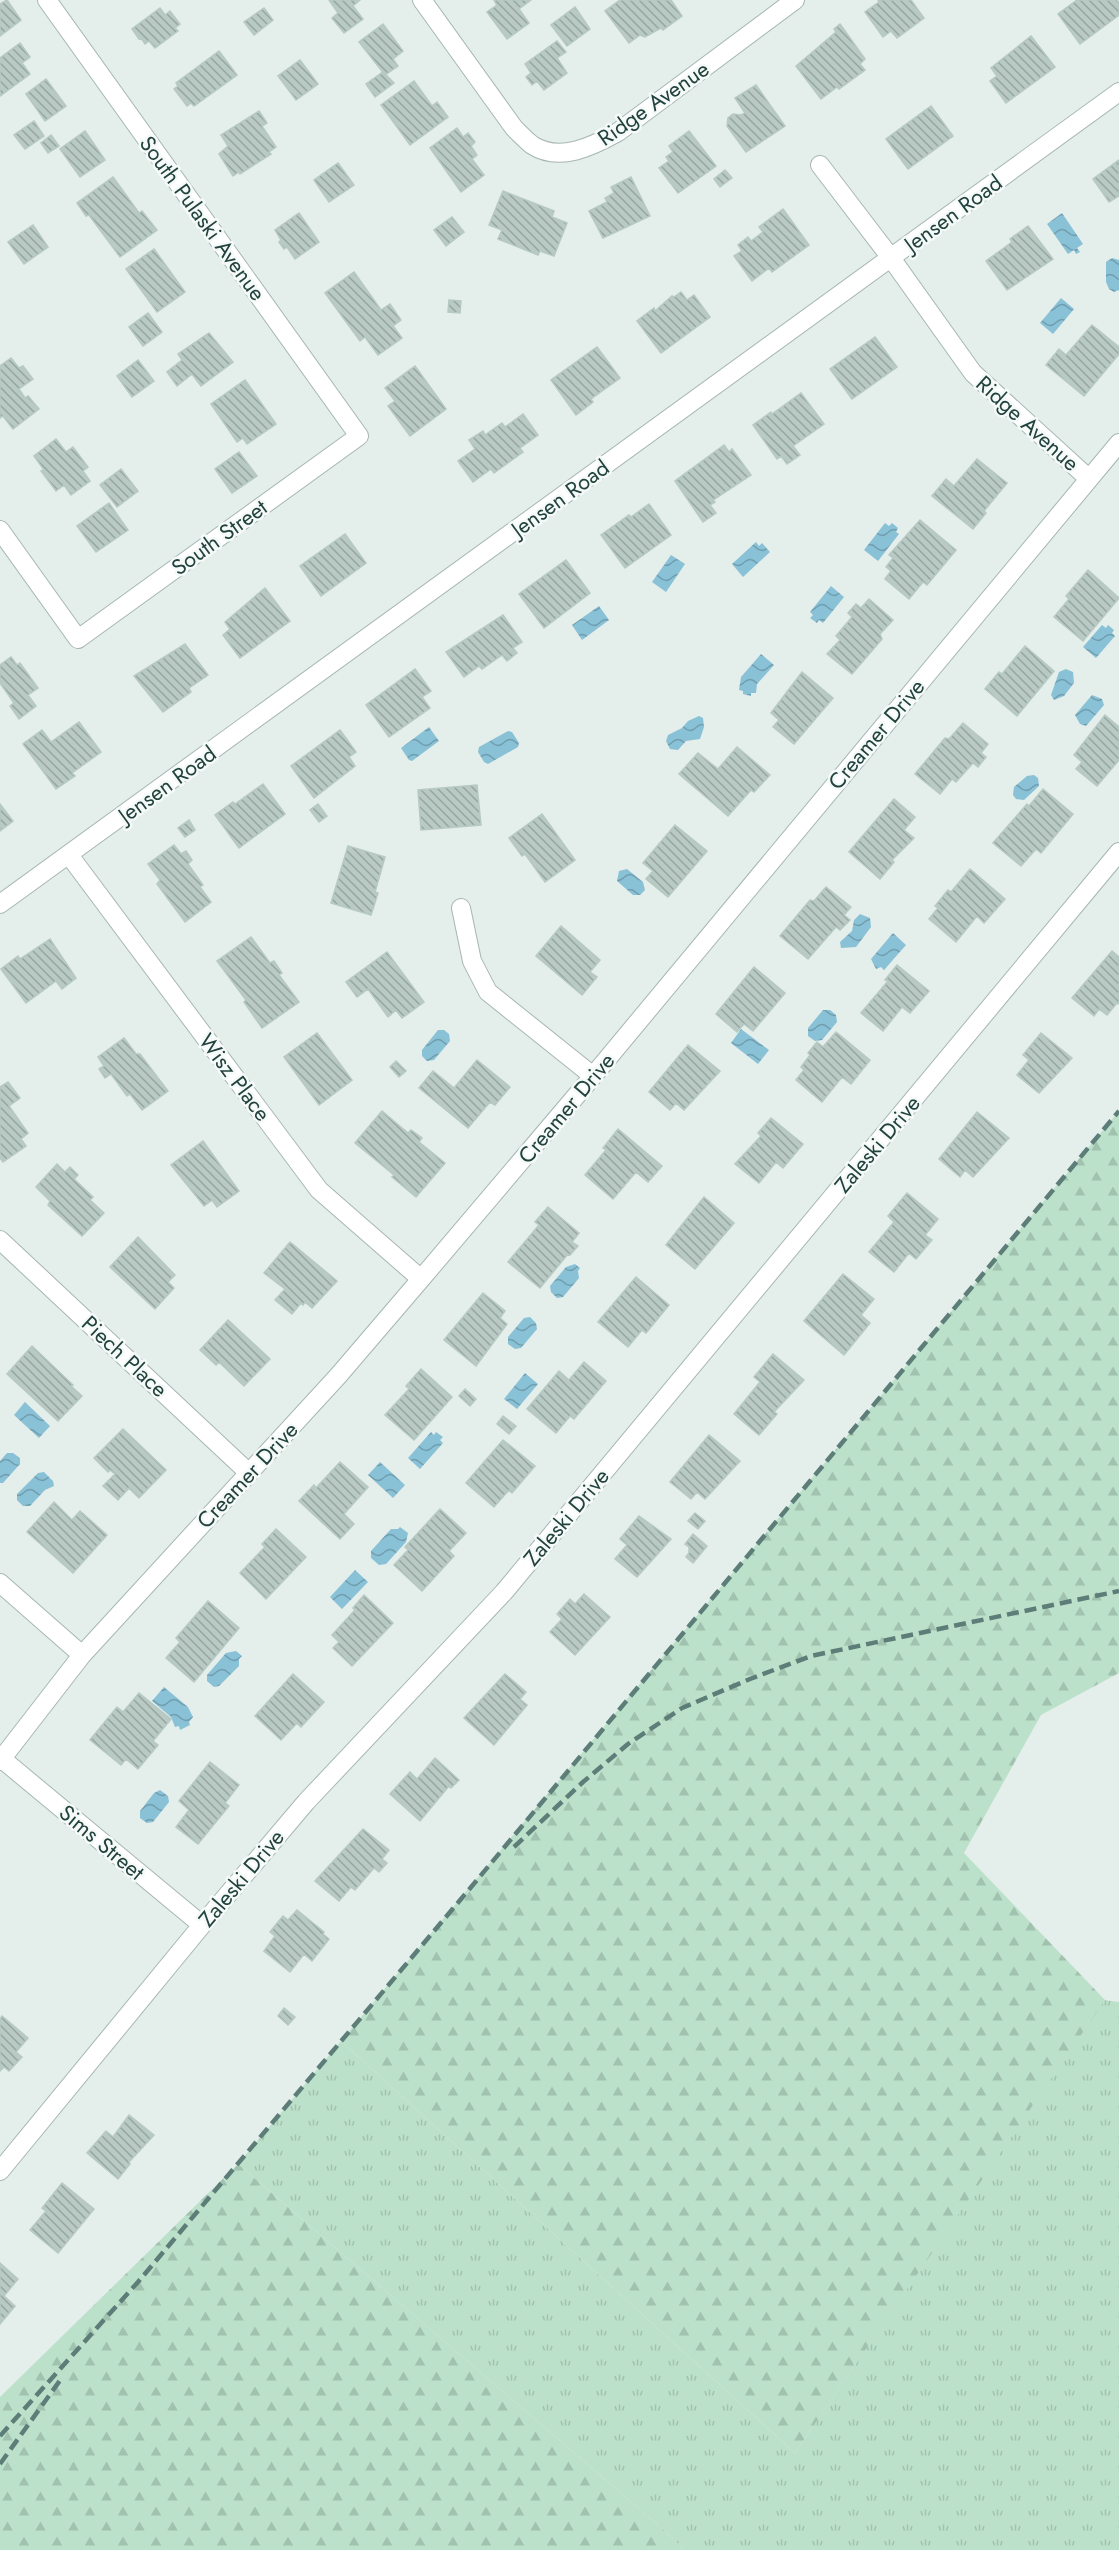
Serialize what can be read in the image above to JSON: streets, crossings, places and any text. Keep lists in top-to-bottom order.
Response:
{
  "streets": {
    "street": [
      "Ridge Avenue",
      "Jensen Road",
      "South Pulaski Avenue",
      "South Street",
      "Creamer Drive",
      "Wisz Place",
      "Zaleski Drive",
      "Piech Place",
      "Sims Street"
    ]
  },
  "crossings": [
    ["Ridge Avenue", "Jensen Road"],
    ["Ridge Avenue", "Creamer Drive"],
    ["Jensen Road", "Wisz Place"],
    ["South Pulaski Avenue", "South Street"],
    ["Creamer Drive", "Wisz Place"],
    ["Creamer Drive", "Piech Place"],
    ["Creamer Drive", "Sims Street"],
    ["Zaleski Drive", "Sims Street"]
  ]
}
